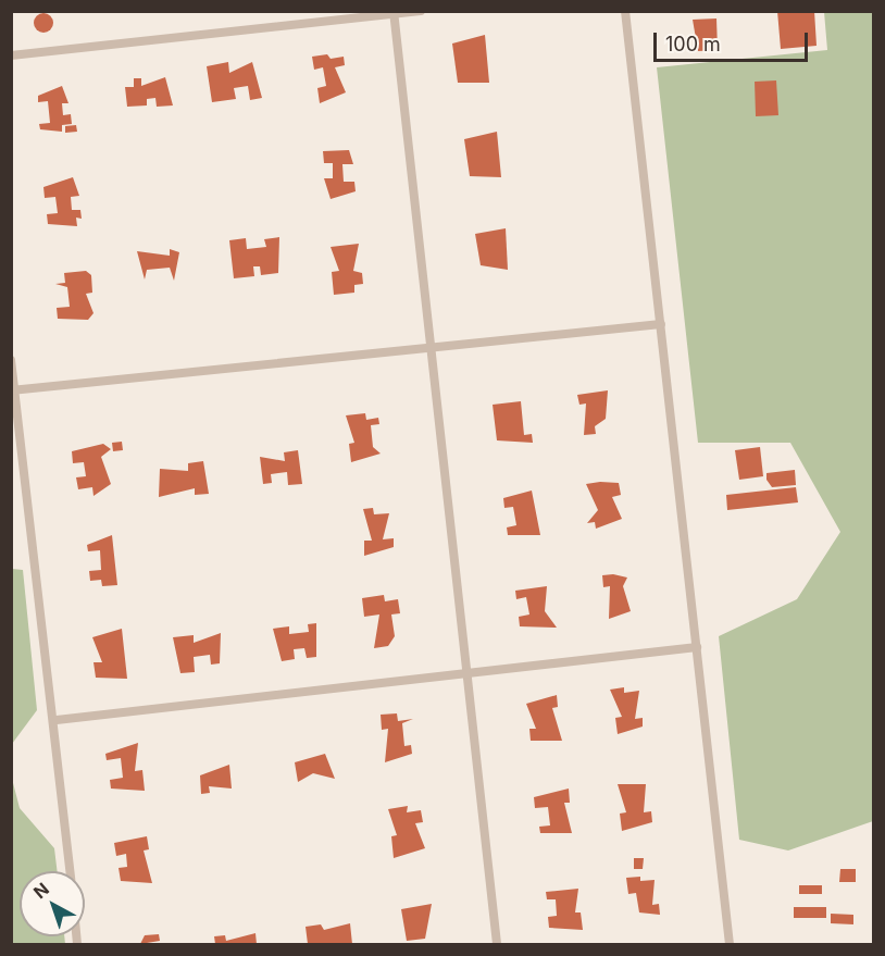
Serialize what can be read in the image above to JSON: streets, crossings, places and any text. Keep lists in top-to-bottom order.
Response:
{
  "scale_bar": "100 m",
  "north": "top left"
}
